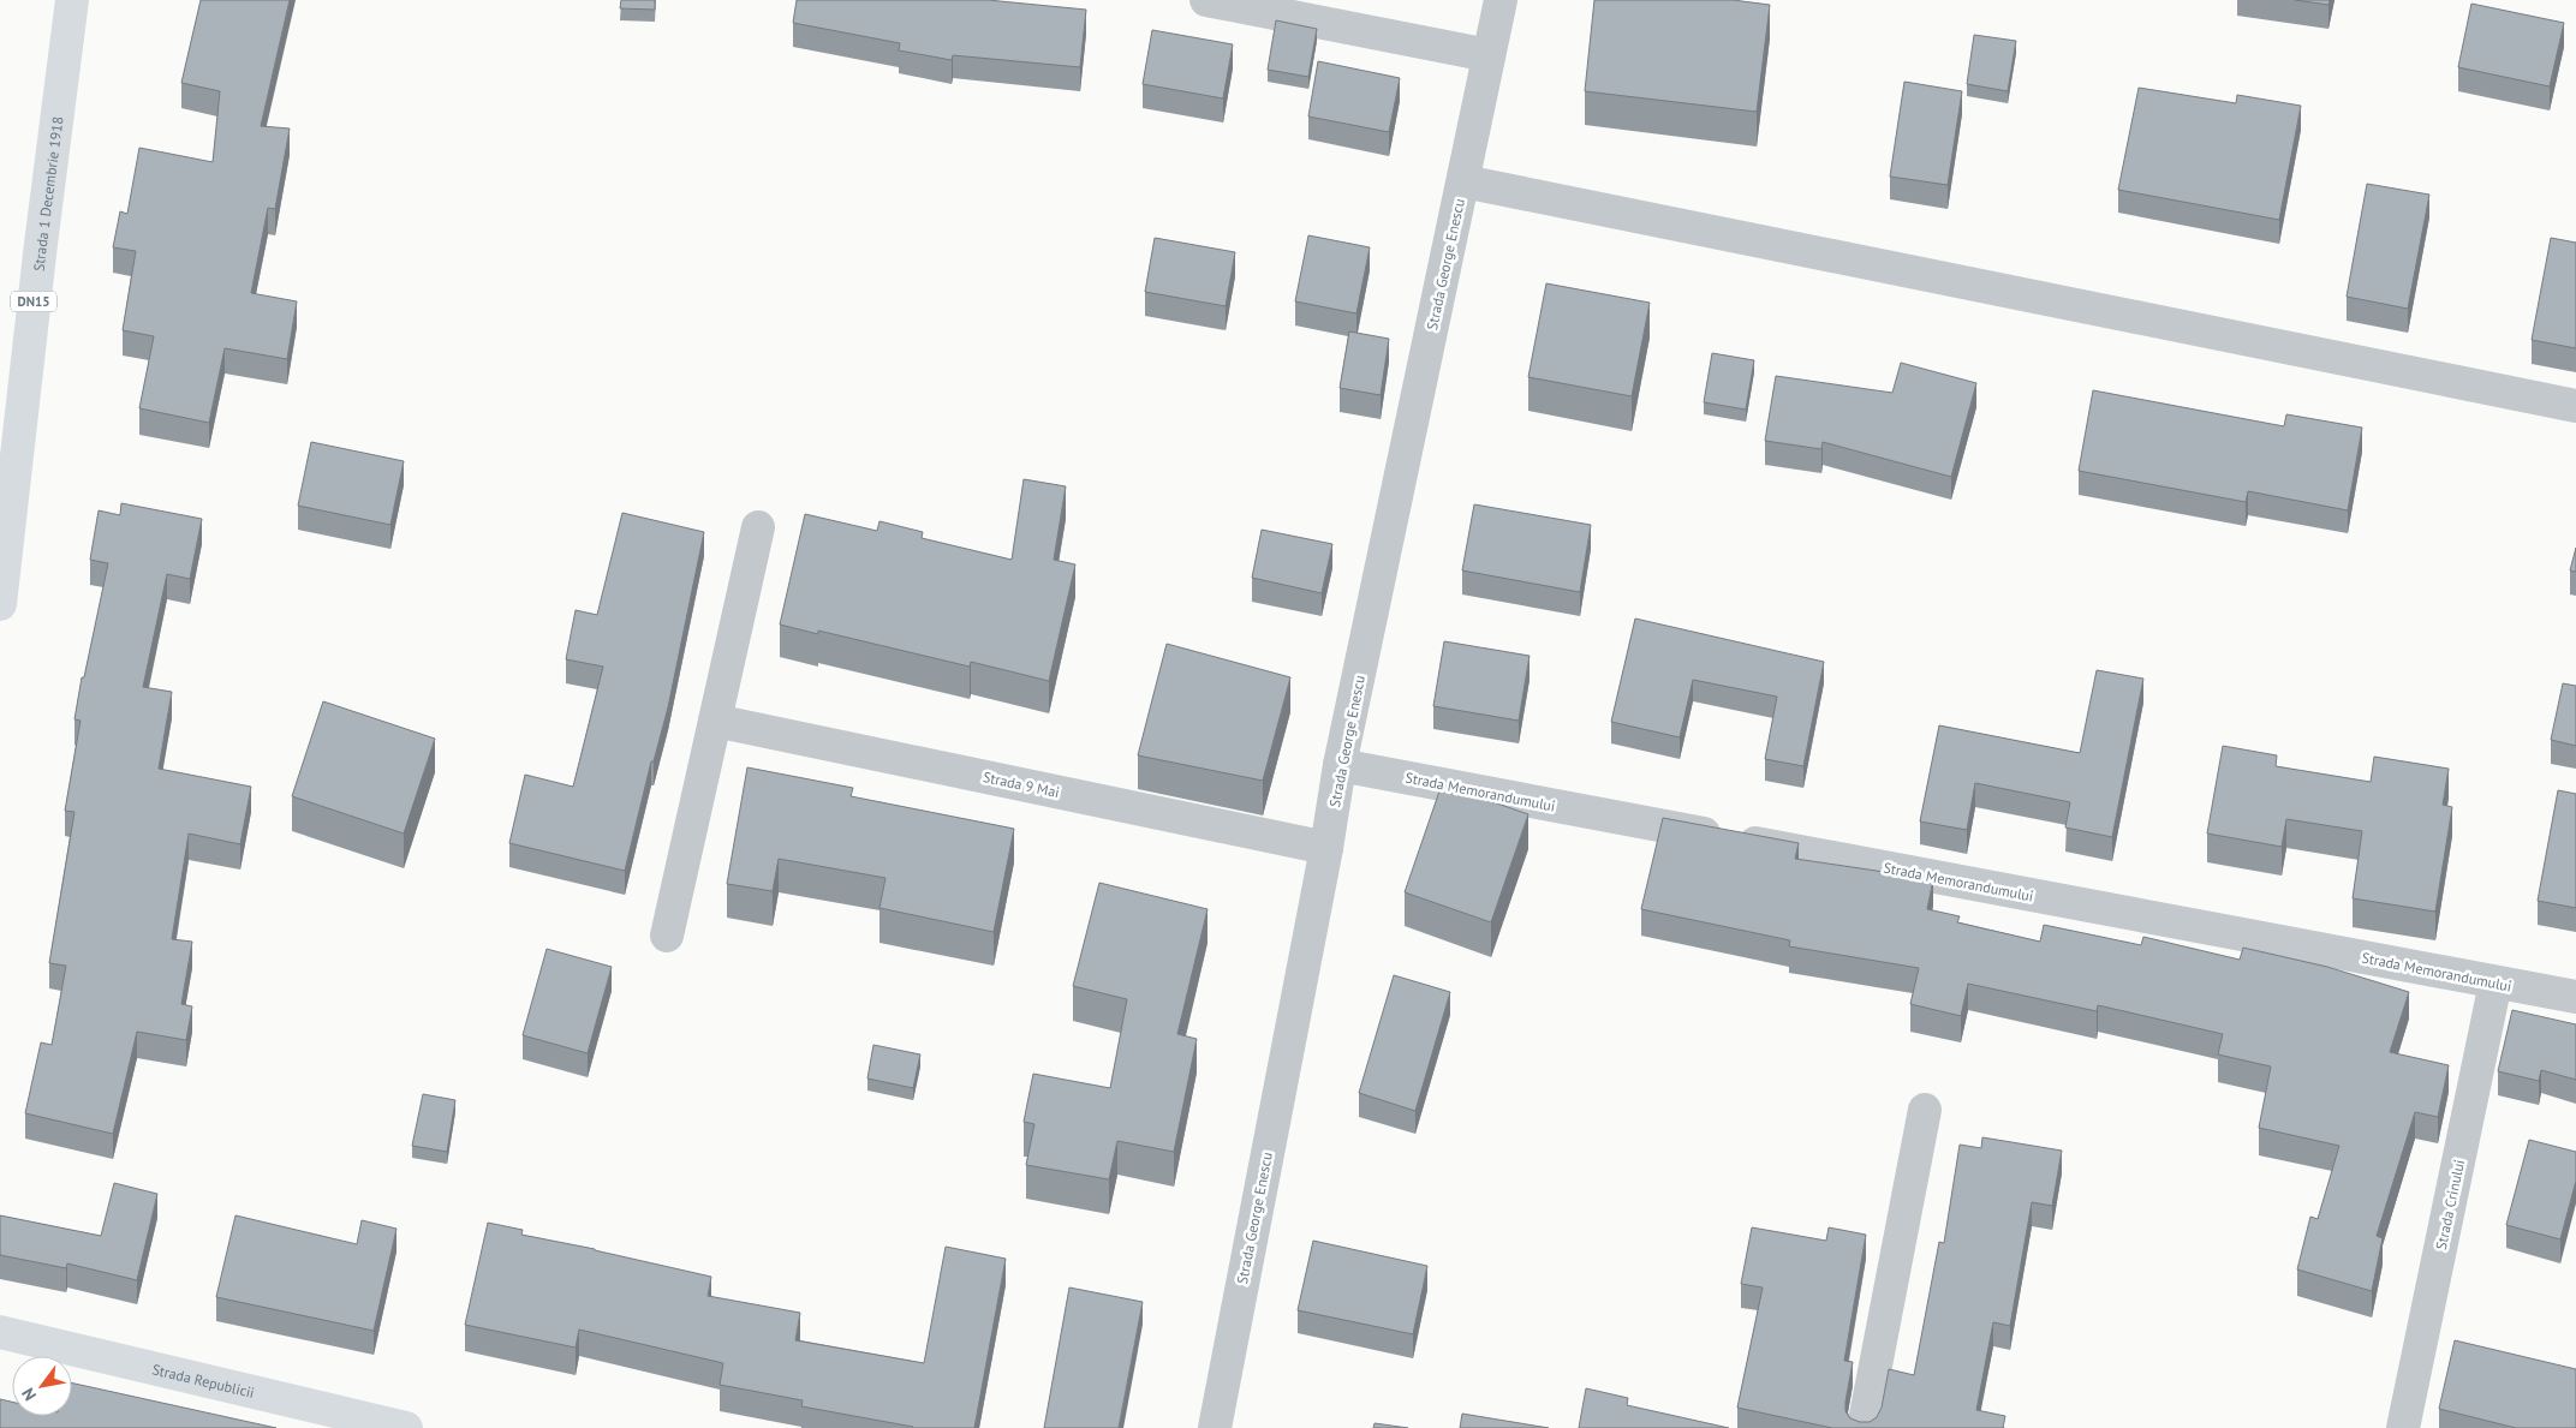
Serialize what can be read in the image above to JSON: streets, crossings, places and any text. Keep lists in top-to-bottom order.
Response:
{
  "streets": {
    "main road": ["Strada 1 Decembrie 1918", "DN15", "Strada Republicii"],
    "street": [
      "Strada George Enescu",
      "Strada 9 Mai",
      "Strada Memorandumului",
      "Strada Crinului"
    ]
  },
  "crossings": [
    ["Strada George Enescu", "Strada 9 Mai"],
    ["Strada George Enescu", "Strada Memorandumului"],
    ["Strada Memorandumului", "Strada Crinului"]
  ],
  "north": "bottom left"
}
